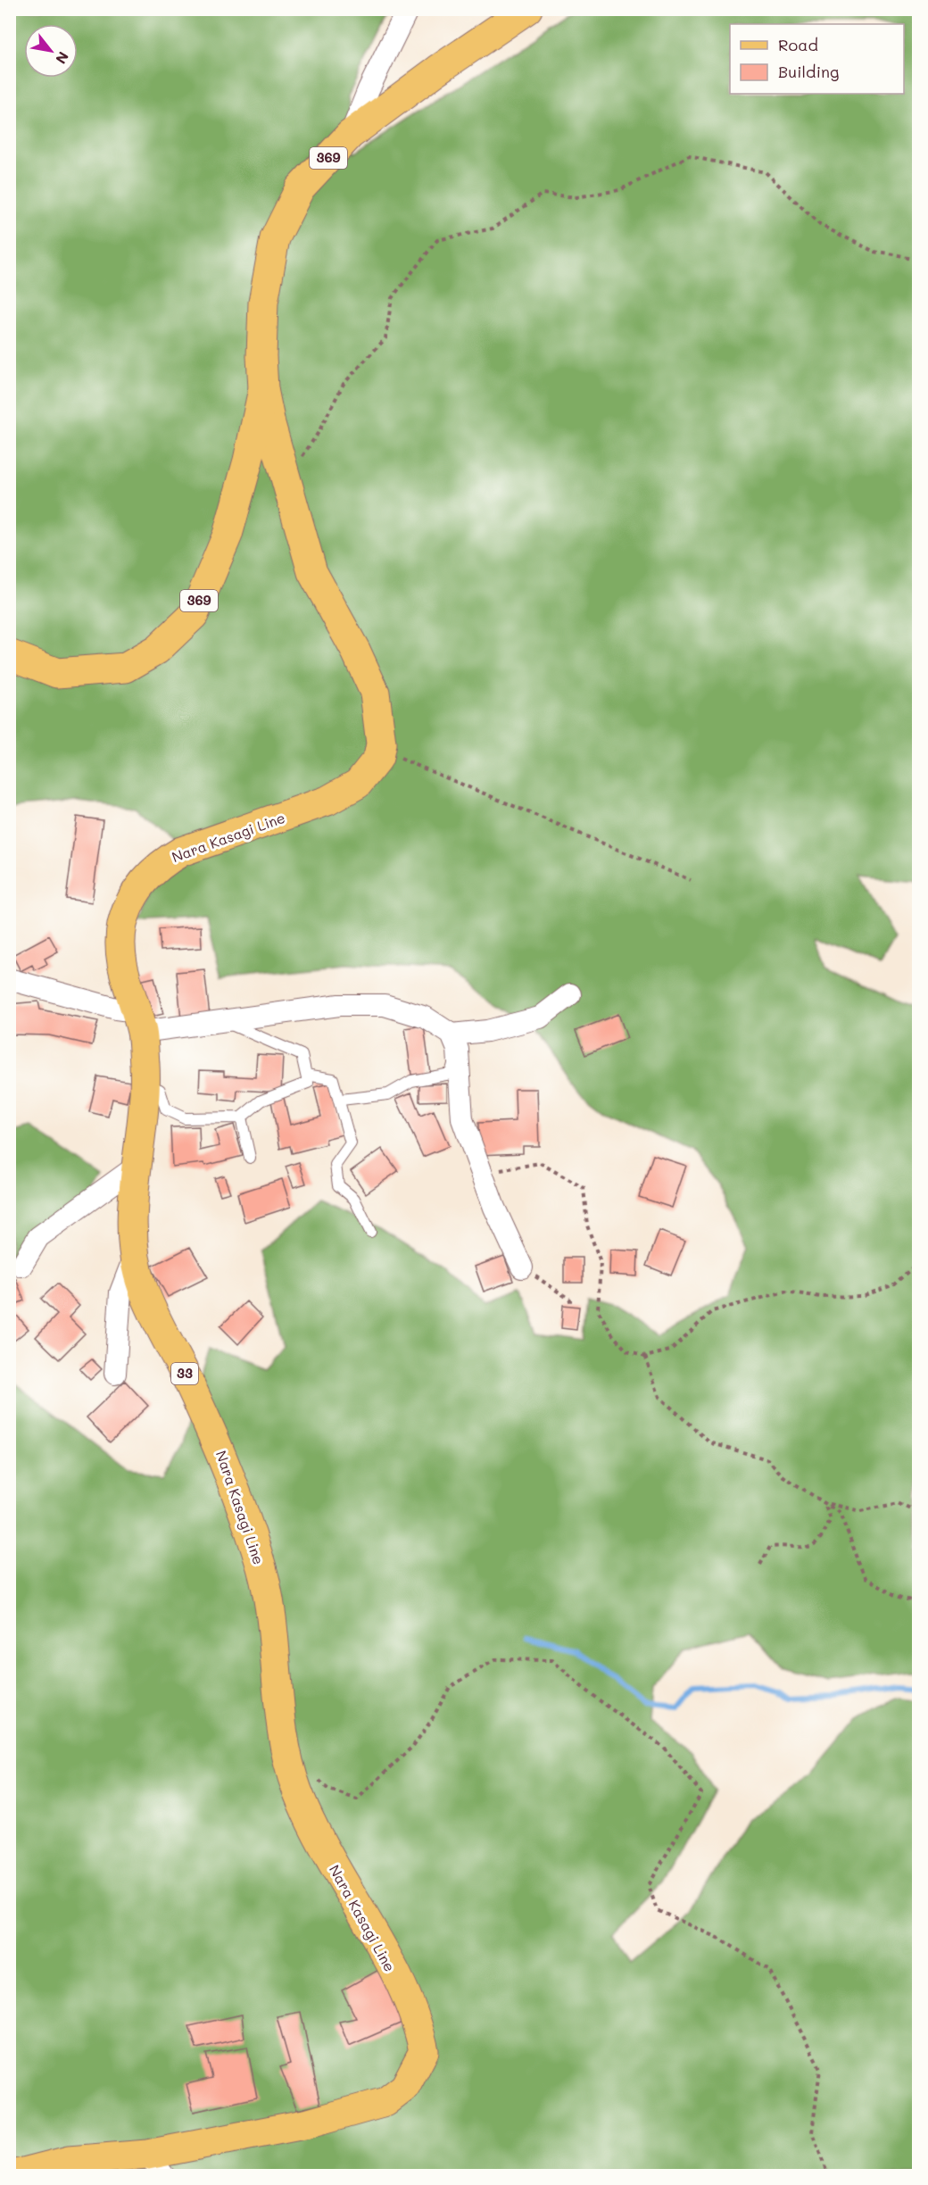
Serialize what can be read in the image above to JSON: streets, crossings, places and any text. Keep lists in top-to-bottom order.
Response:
{
  "streets": {
    "main road": ["369", "Nara Kasagi Line", "33"]
  },
  "crossings": [
    ["369", "Nara Kasagi Line"]
  ],
  "legend": ["Road", "Building"],
  "north": "bottom right"
}
